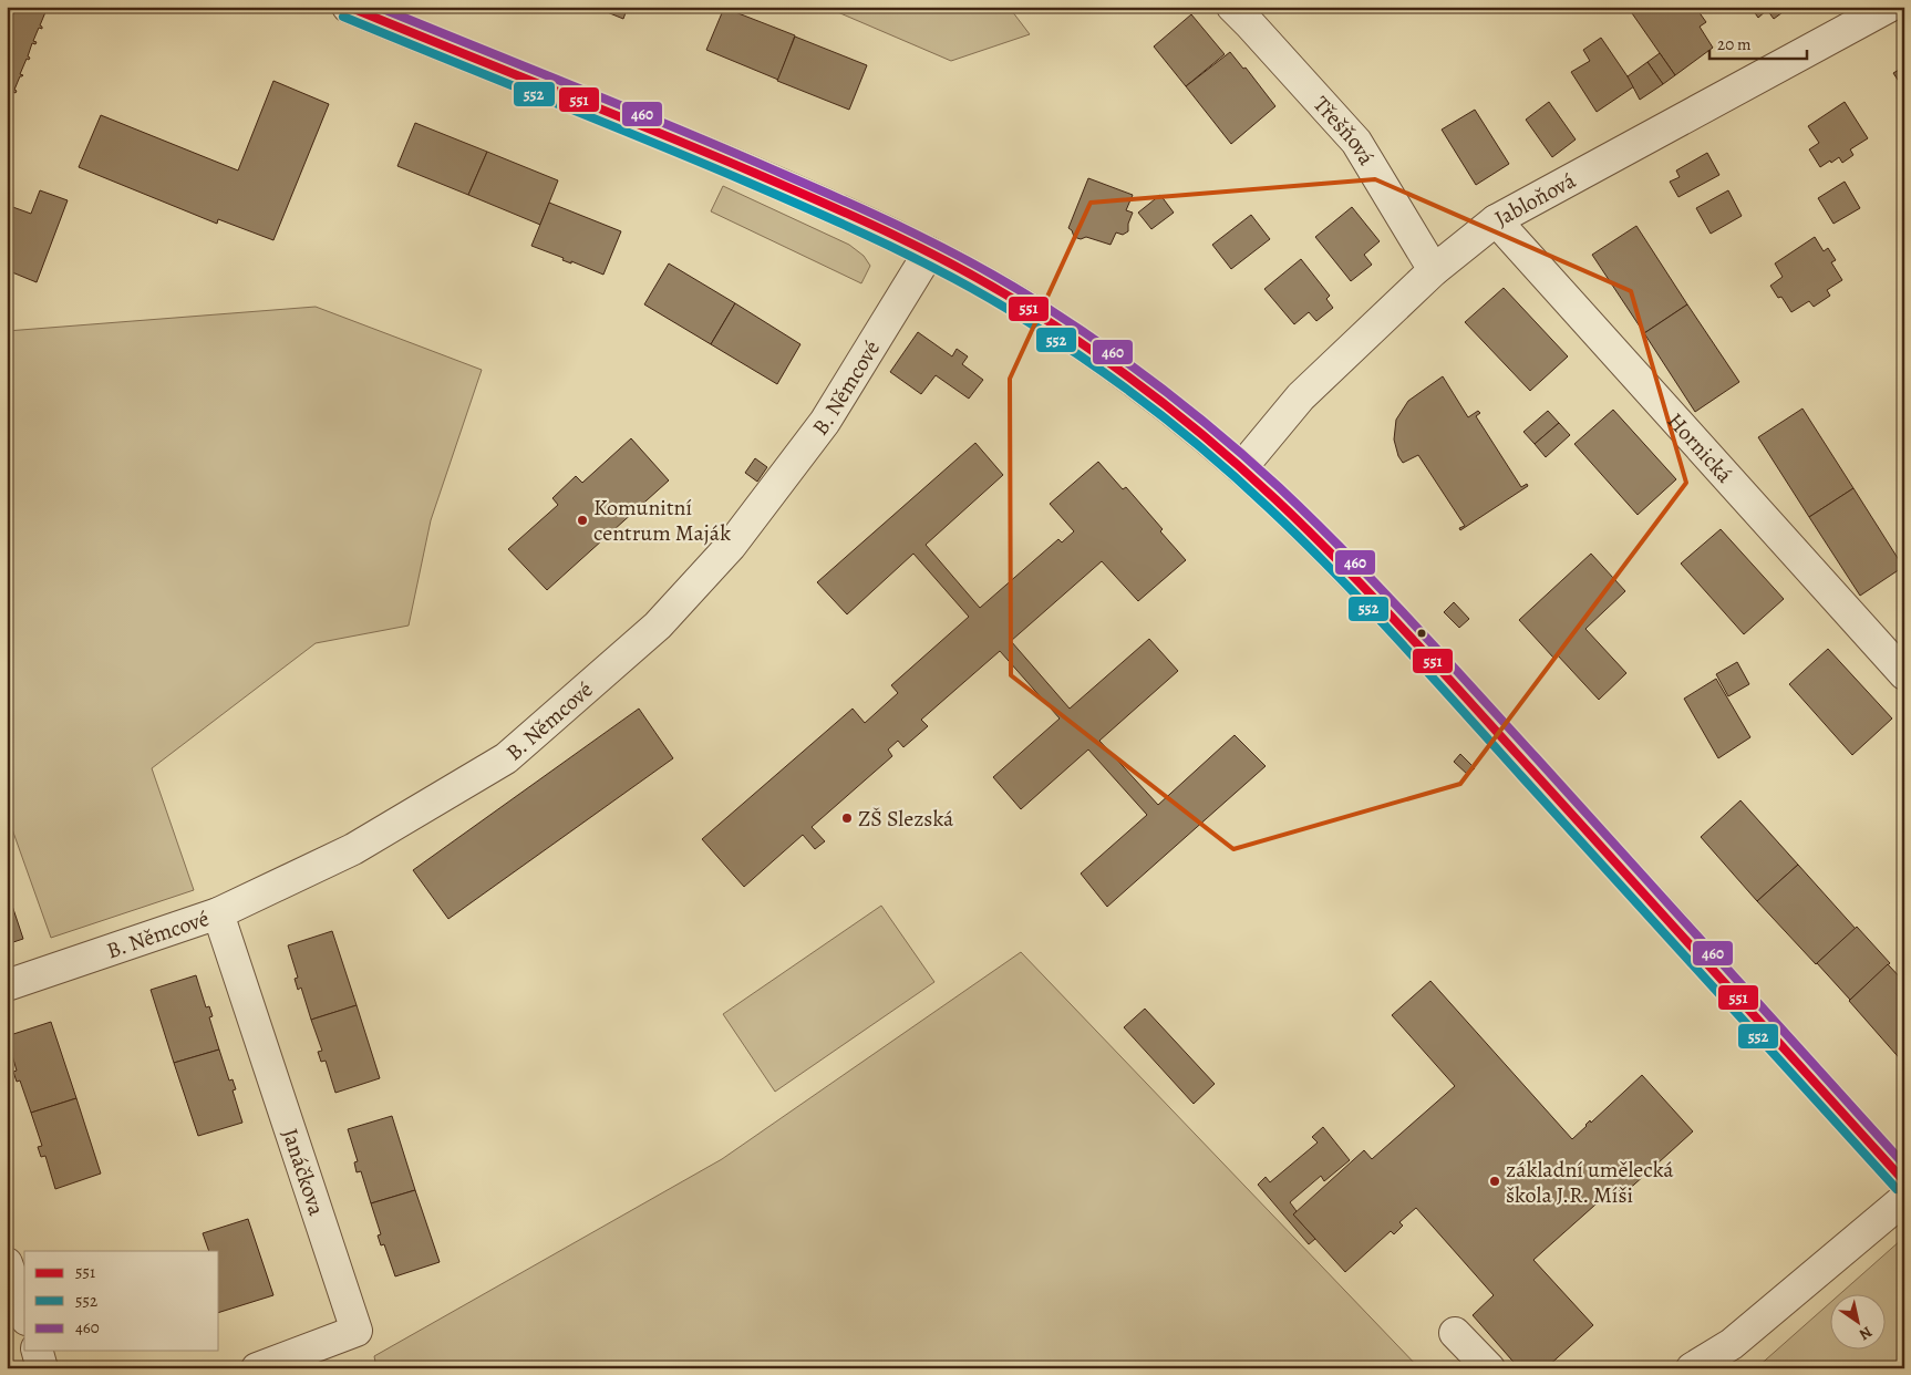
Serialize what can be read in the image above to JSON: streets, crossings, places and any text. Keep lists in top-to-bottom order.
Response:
{
  "streets": {
    "street": [
      "Třešňová",
      "Jabloňová",
      "B. Němcové",
      "Hornická",
      "Janáčkova"
    ]
  },
  "crossings": [
    ["Třešňová", "Jabloňová"],
    ["Jabloňová", "Hornická"],
    ["B. Němcové", "Janáčkova"]
  ],
  "places": ["Komunitní centrum Maják", "ZŠ Slezská", "základní umělecká škola J.R. Míši"],
  "lines": ["transit line 551", "transit line 460", "transit line 552"],
  "legend": ["551", "552", "460"],
  "scale_bar": "20 m",
  "north": "bottom right"
}
